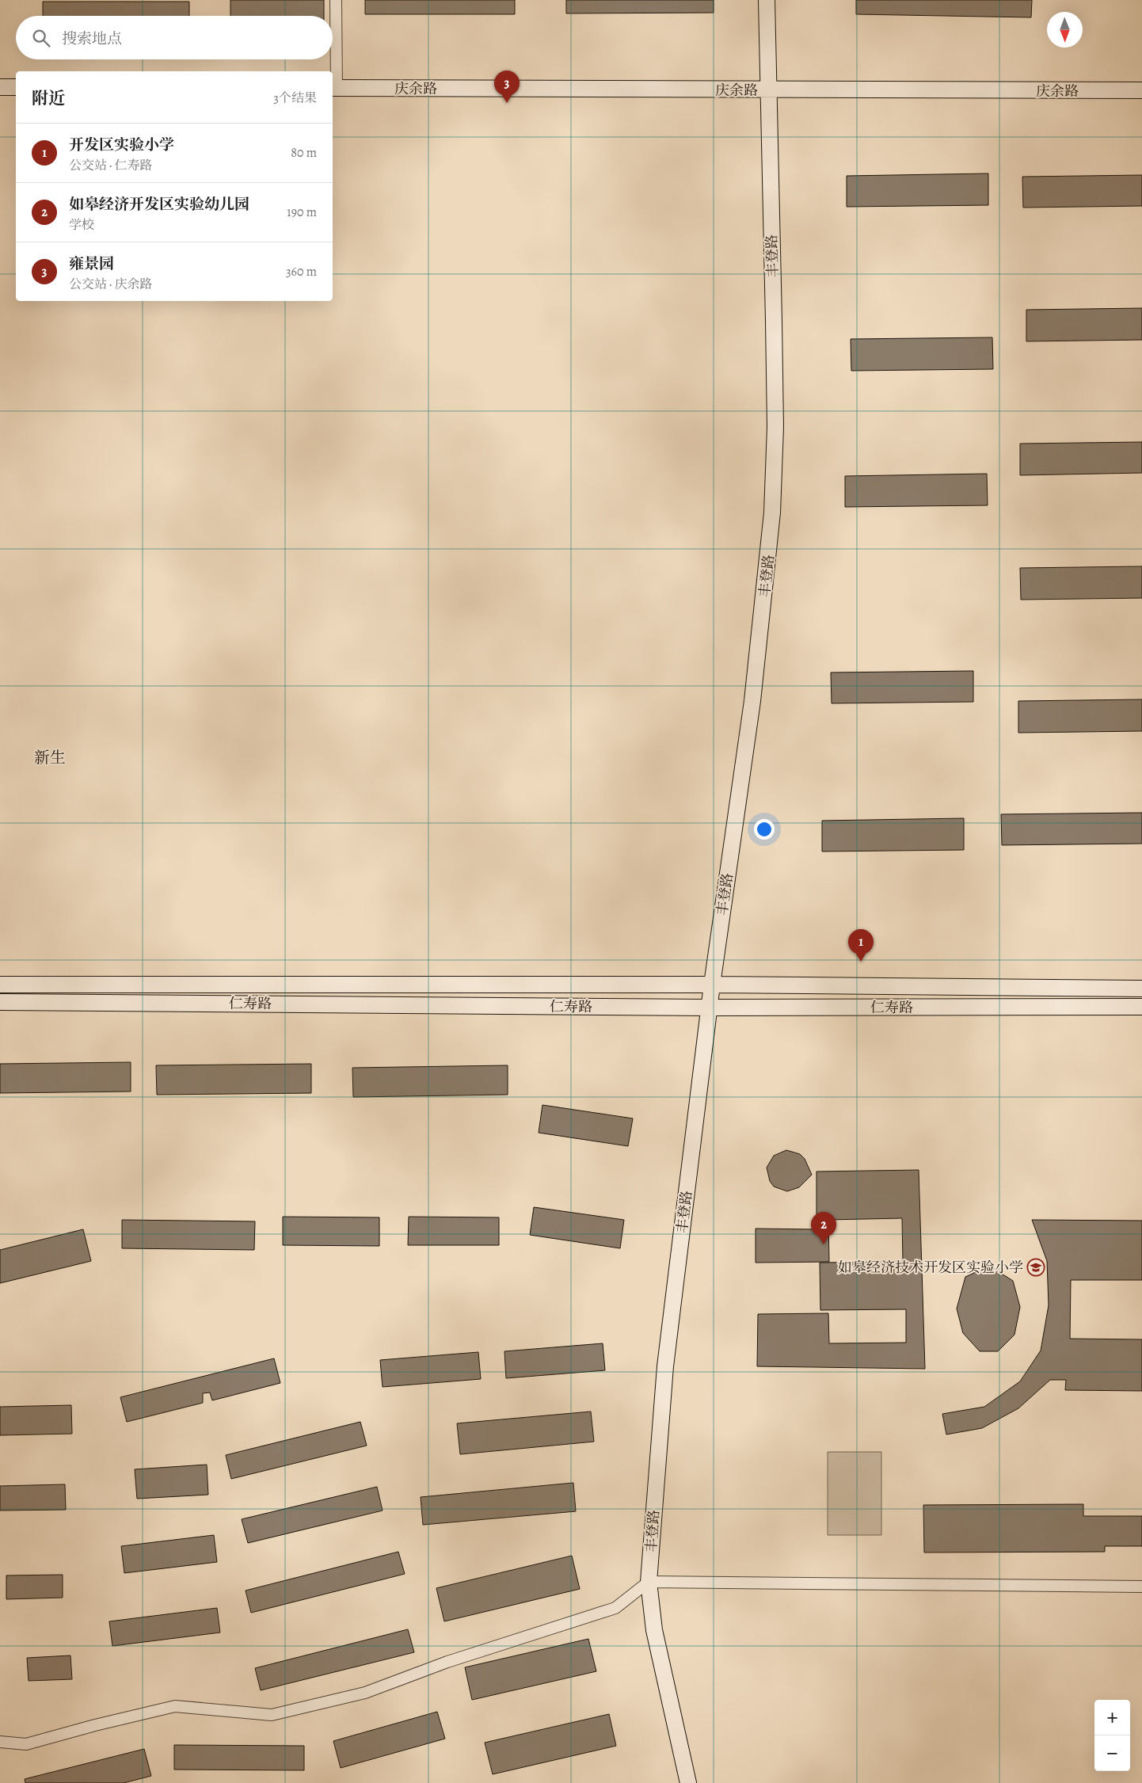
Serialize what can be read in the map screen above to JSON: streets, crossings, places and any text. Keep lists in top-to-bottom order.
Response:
{
  "streets": {
    "street": ["庆余路", "丰登路", "仁寿路"]
  },
  "crossings": [
    ["庆余路", "丰登路"],
    ["丰登路", "仁寿路"]
  ],
  "districts": ["新生"],
  "places": {
    "school or university": ["如皋经济技术开发区实验小学"]
  },
  "north": "bottom",
  "page": {
    "search": "搜索地点",
    "pins": ["3", "1", "2"],
    "heading": ["附近", "3个结果"],
    "list": [
      {
        "mark": "1",
        "name": "开发区实验小学",
        "note": "公交站 · 仁寿路",
        "value": "80 m"
      },
      {
        "mark": "2",
        "name": "如皋经济开发区实验幼儿园",
        "note": "学校",
        "value": "190 m"
      },
      {
        "mark": "3",
        "name": "雍景园",
        "note": "公交站 · 庆余路",
        "value": "360 m"
      }
    ],
    "map_buttons": ["+", "−"]
  }
}
